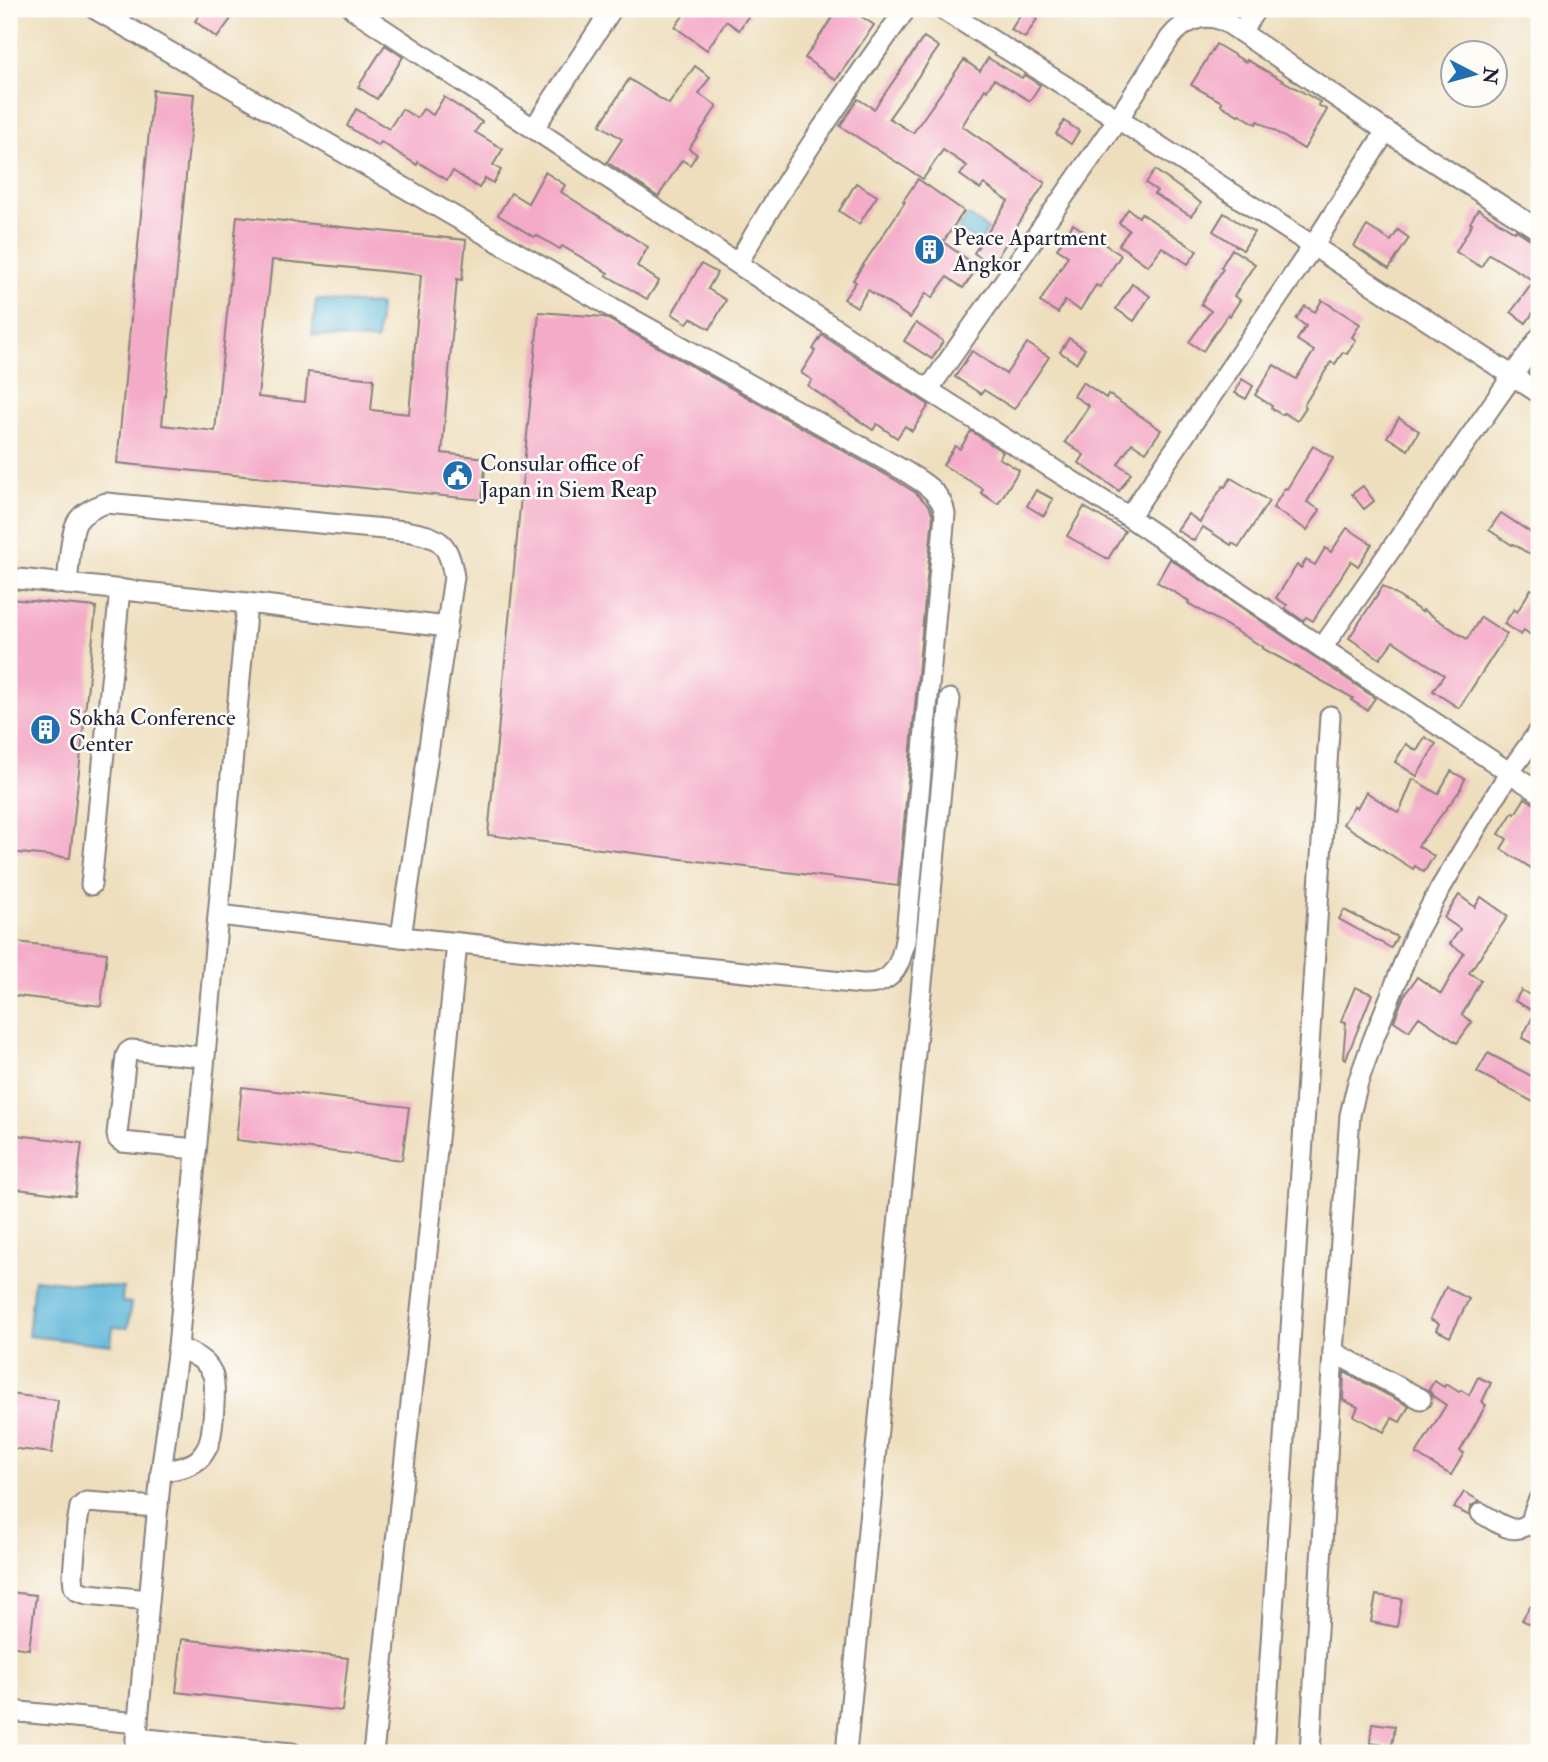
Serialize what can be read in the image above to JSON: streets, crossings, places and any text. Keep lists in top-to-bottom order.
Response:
{
  "places": {
    "building": ["Peace Apartment Angkor", "Sokha Conference Center"],
    "public building": ["Consular office of Japan in Siem Reap"]
  },
  "north": "right"
}
